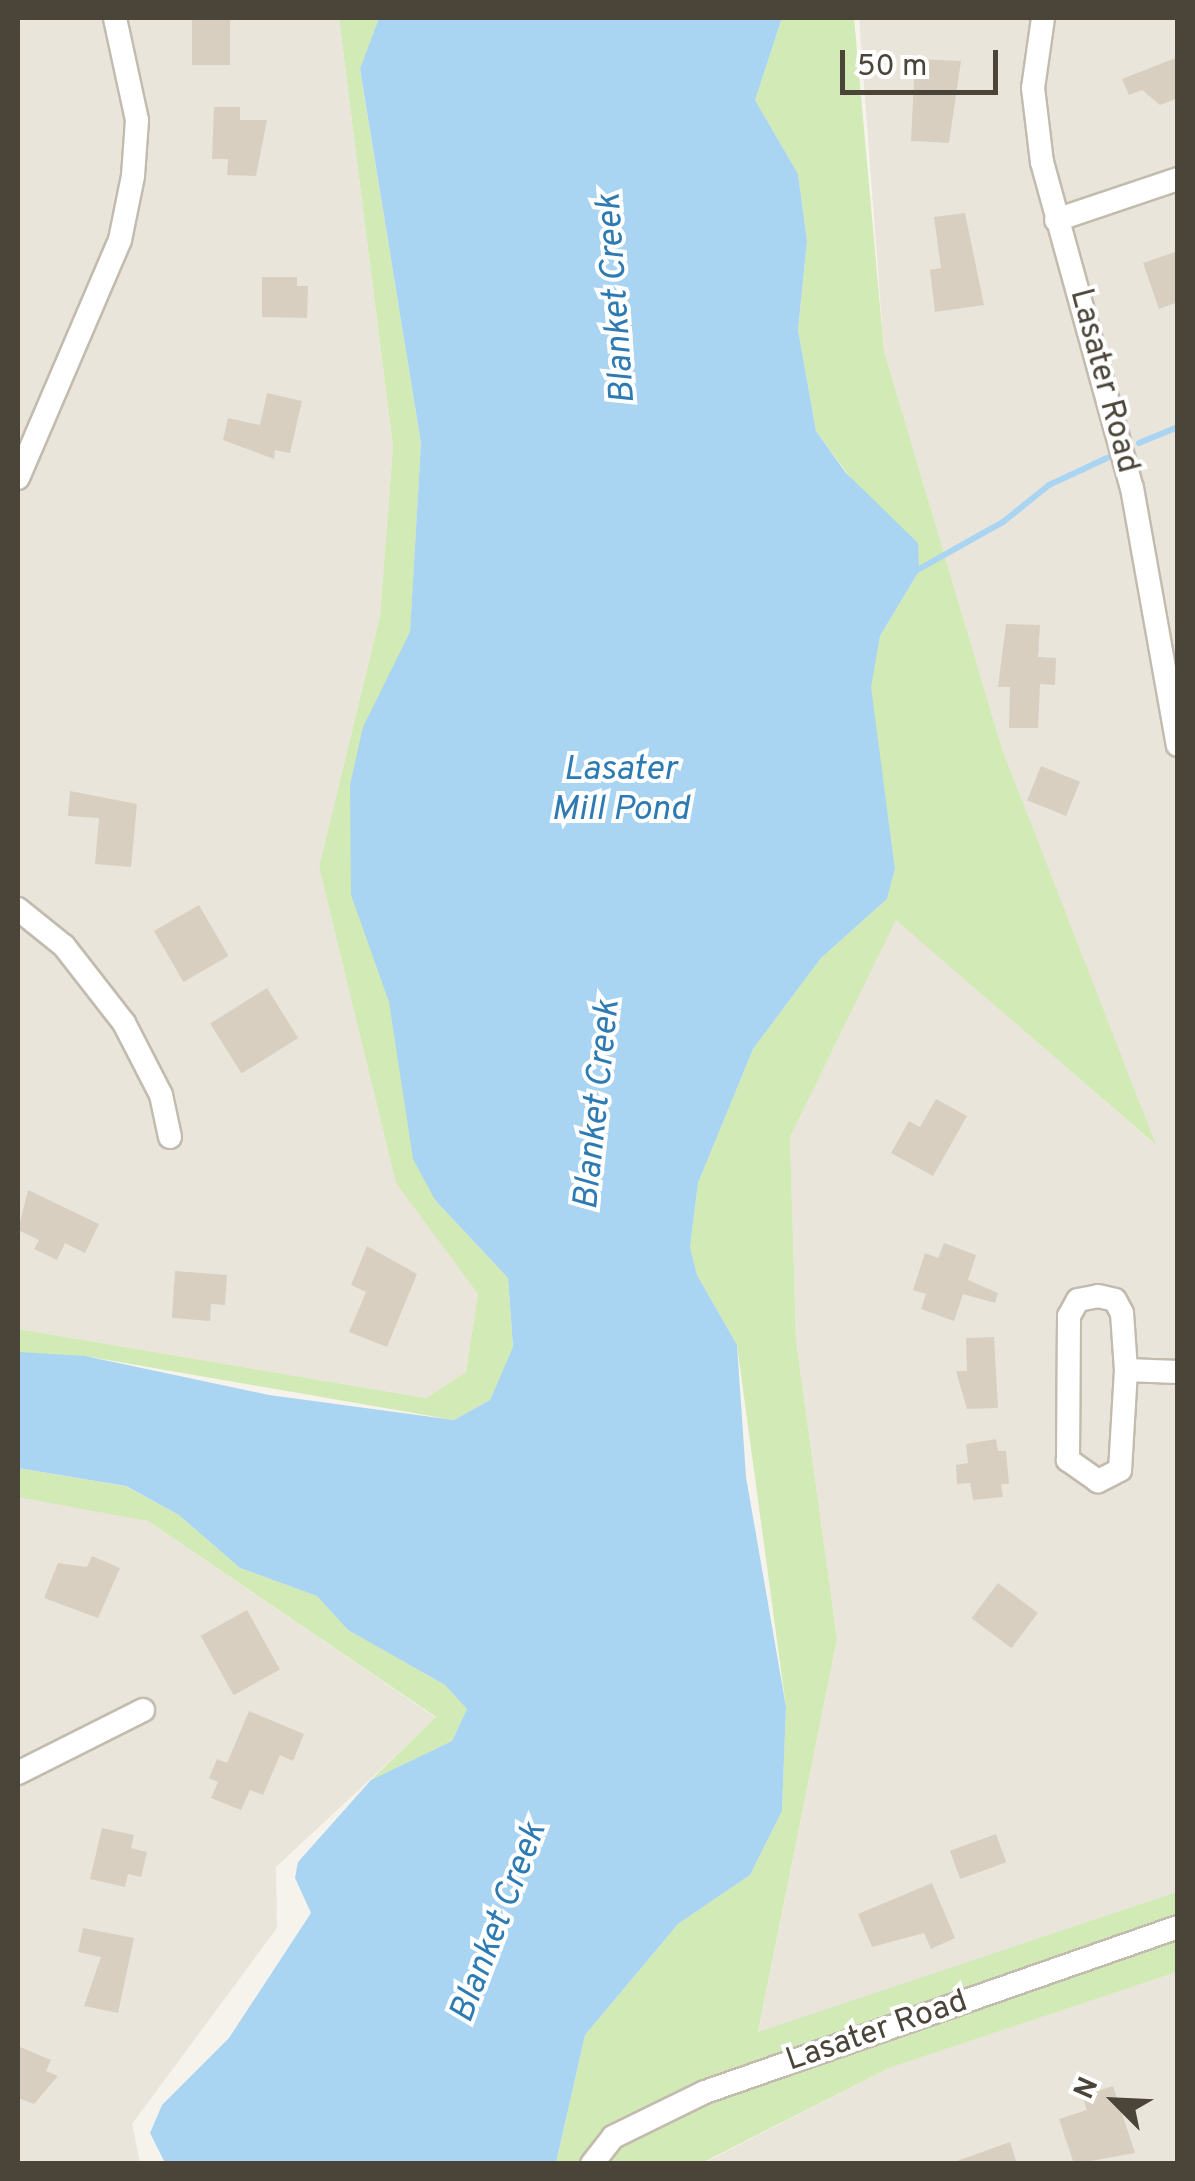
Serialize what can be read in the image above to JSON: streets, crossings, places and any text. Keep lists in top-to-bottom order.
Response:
{
  "streets": {
    "street": ["Lasater Road"]
  },
  "water": ["Blanket Creek", "Lasater Mill Pond"],
  "scale_bar": "50 m",
  "north": "top left"
}
